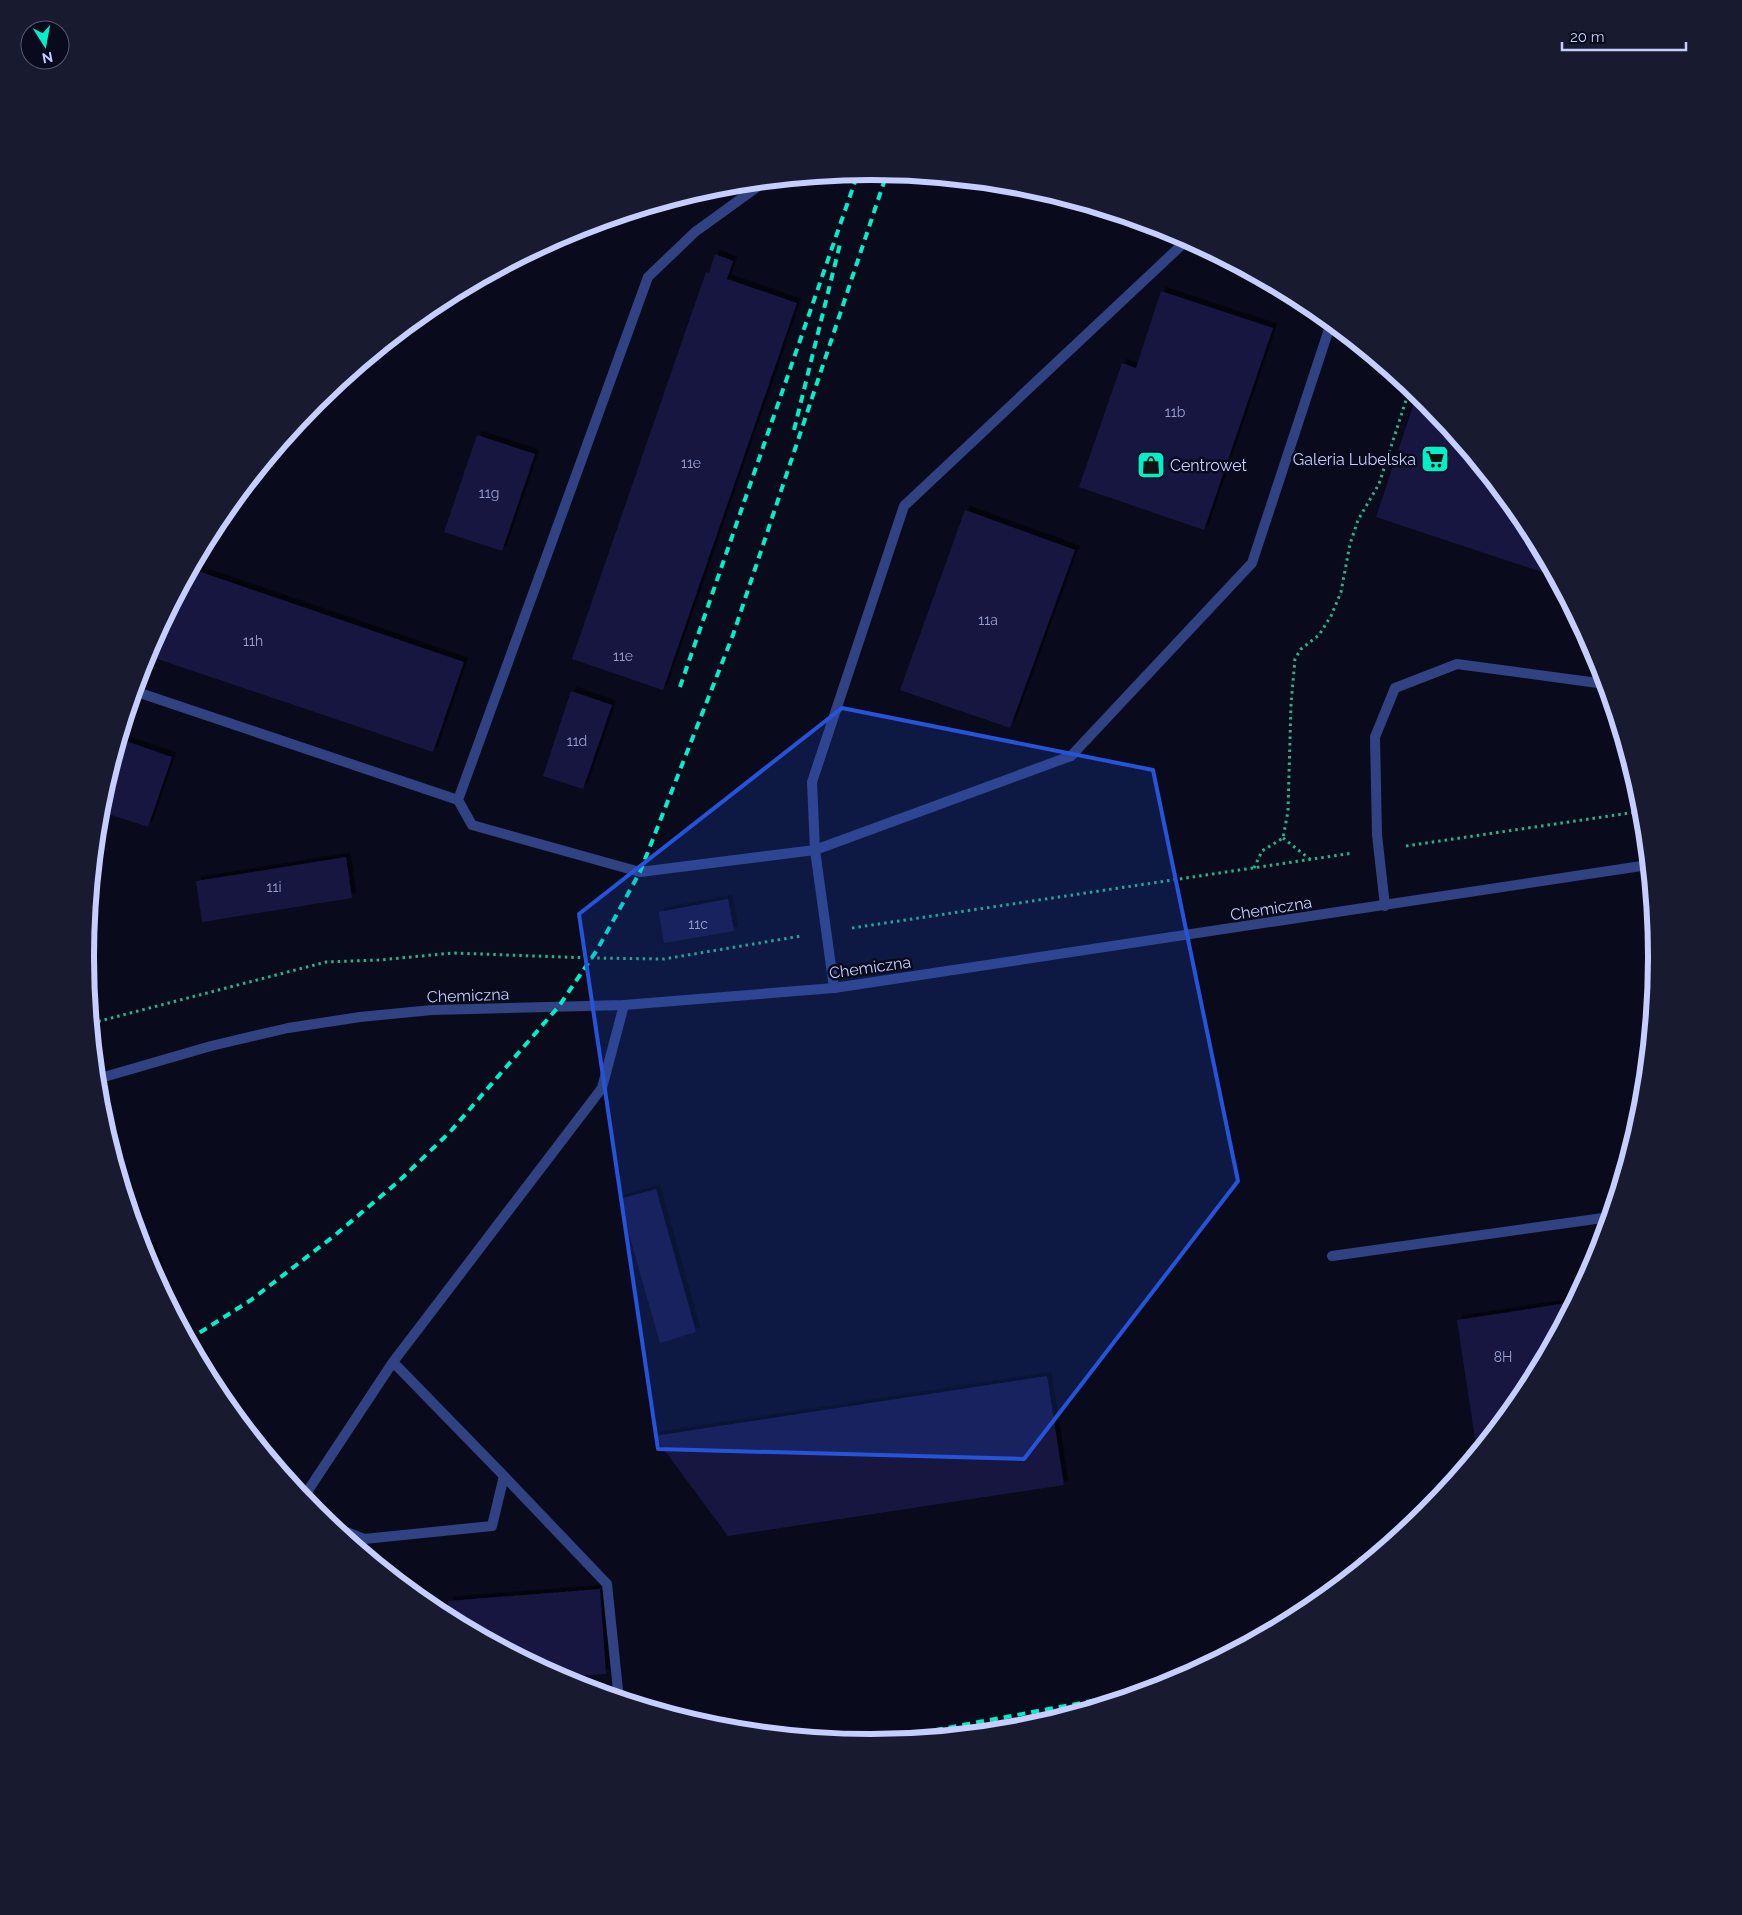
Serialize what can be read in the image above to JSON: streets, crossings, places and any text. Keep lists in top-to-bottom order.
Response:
{
  "streets": {
    "street": ["Chemiczna"]
  },
  "places": {
    "supermarket": ["Galeria Lubelska"],
    "shop": ["Centrowet"]
  },
  "house_numbers": [
    "11b",
    "11e",
    "11g",
    "11a",
    "11h",
    "11e",
    "11d",
    "11i",
    "11c",
    "8H"
  ],
  "scale_bar": "20 m",
  "north": "bottom"
}
